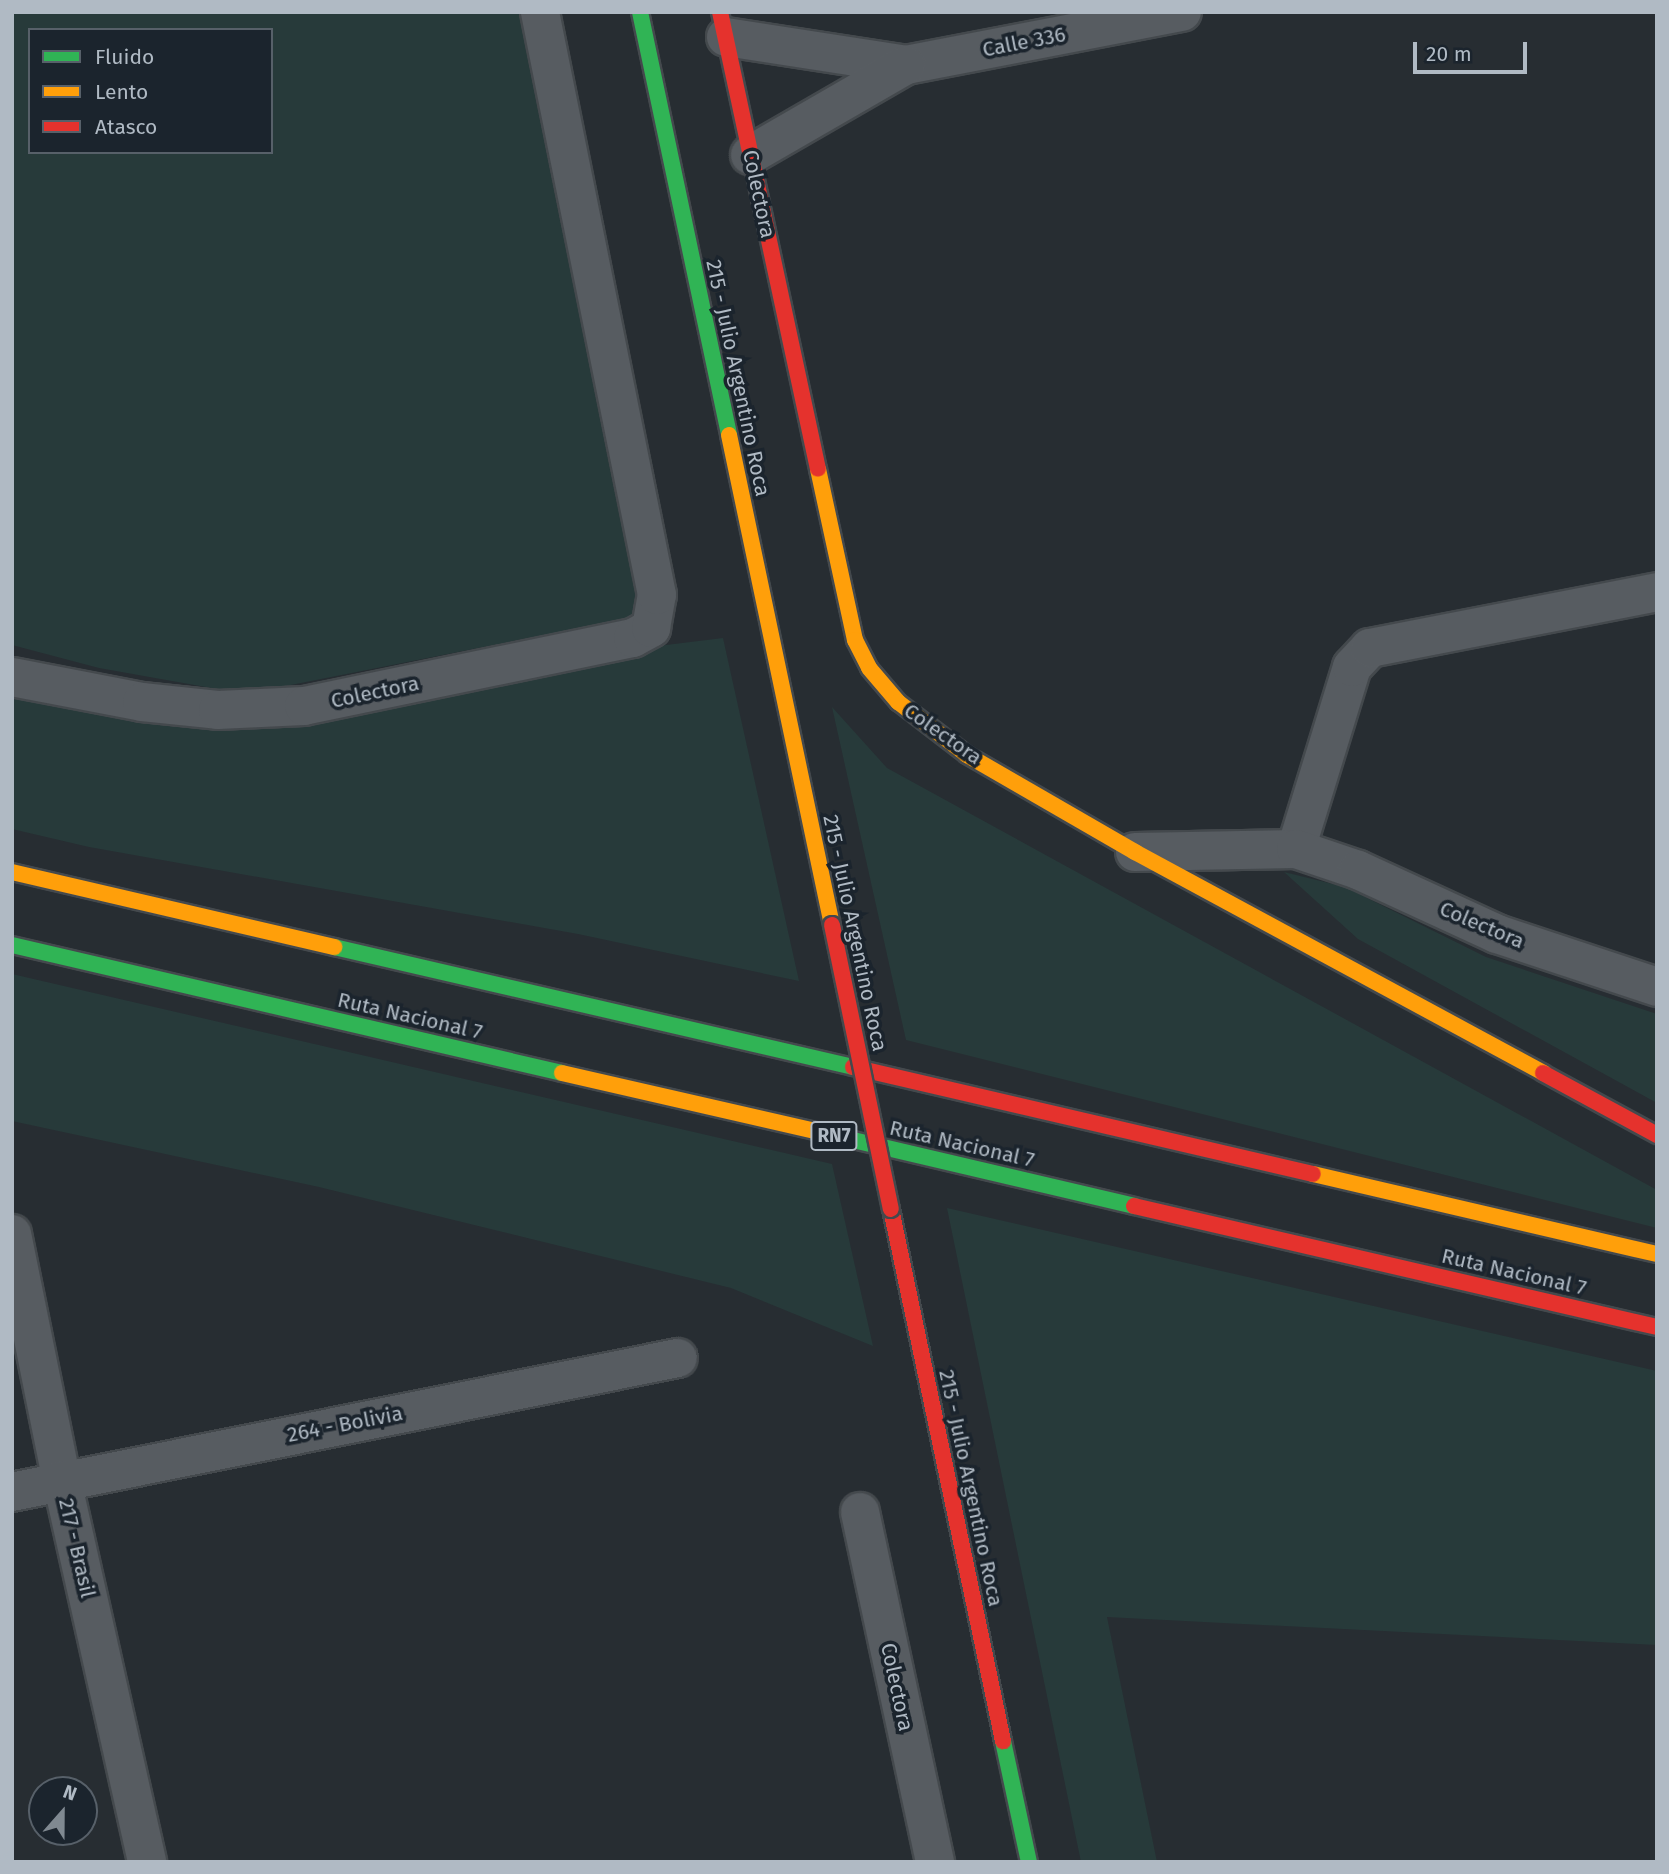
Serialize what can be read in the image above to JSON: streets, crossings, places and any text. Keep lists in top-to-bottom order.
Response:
{
  "streets": {
    "main road": [
      "Colectora",
      "215 - Julio Argentino Roca",
      "Ruta Nacional 7",
      "RN7"
    ],
    "street": ["Calle 336", "264 - Bolivia", "217 - Brasil"]
  },
  "crossings": [
    ["Calle 336", "Colectora"],
    ["264 - Bolivia", "217 - Brasil"]
  ],
  "legend": ["Fluido", "Lento", "Atasco"],
  "scale_bar": "20 m",
  "north": "top"
}
